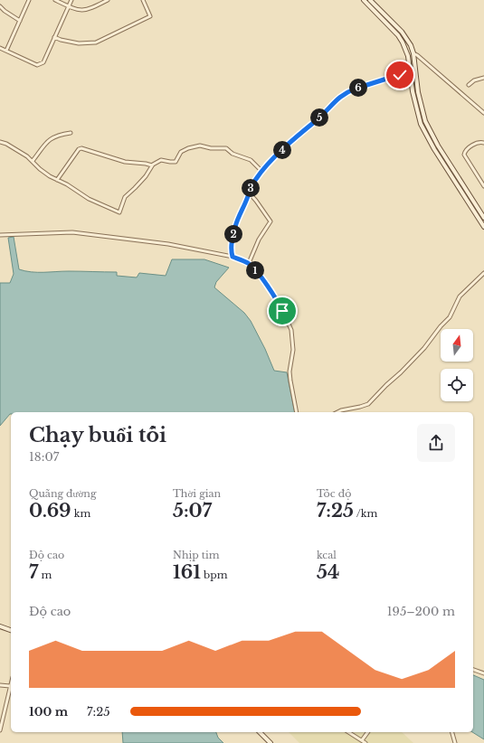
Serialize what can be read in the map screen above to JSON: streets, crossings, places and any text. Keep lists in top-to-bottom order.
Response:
{
  "north": "top",
  "page": {
    "pins": [
      "6",
      "5",
      "4",
      "3",
      "2",
      "1"
    ],
    "heading": ["Chạy buổi tối", "18:07"],
    "stats": [
      ["Quãng đường", "0.69 km"],
      ["Thời gian", "5:07"],
      ["Tốc độ", "7:25 /km"],
      ["Độ cao", "7 m"],
      ["Nhịp tim", "161 bpm"],
      ["kcal", "54"]
    ],
    "chart": ["Độ cao", "195–200 m"],
    "list": [
      {
        "name": "100 m",
        "note": "7:25"
      }
    ]
  }
}
